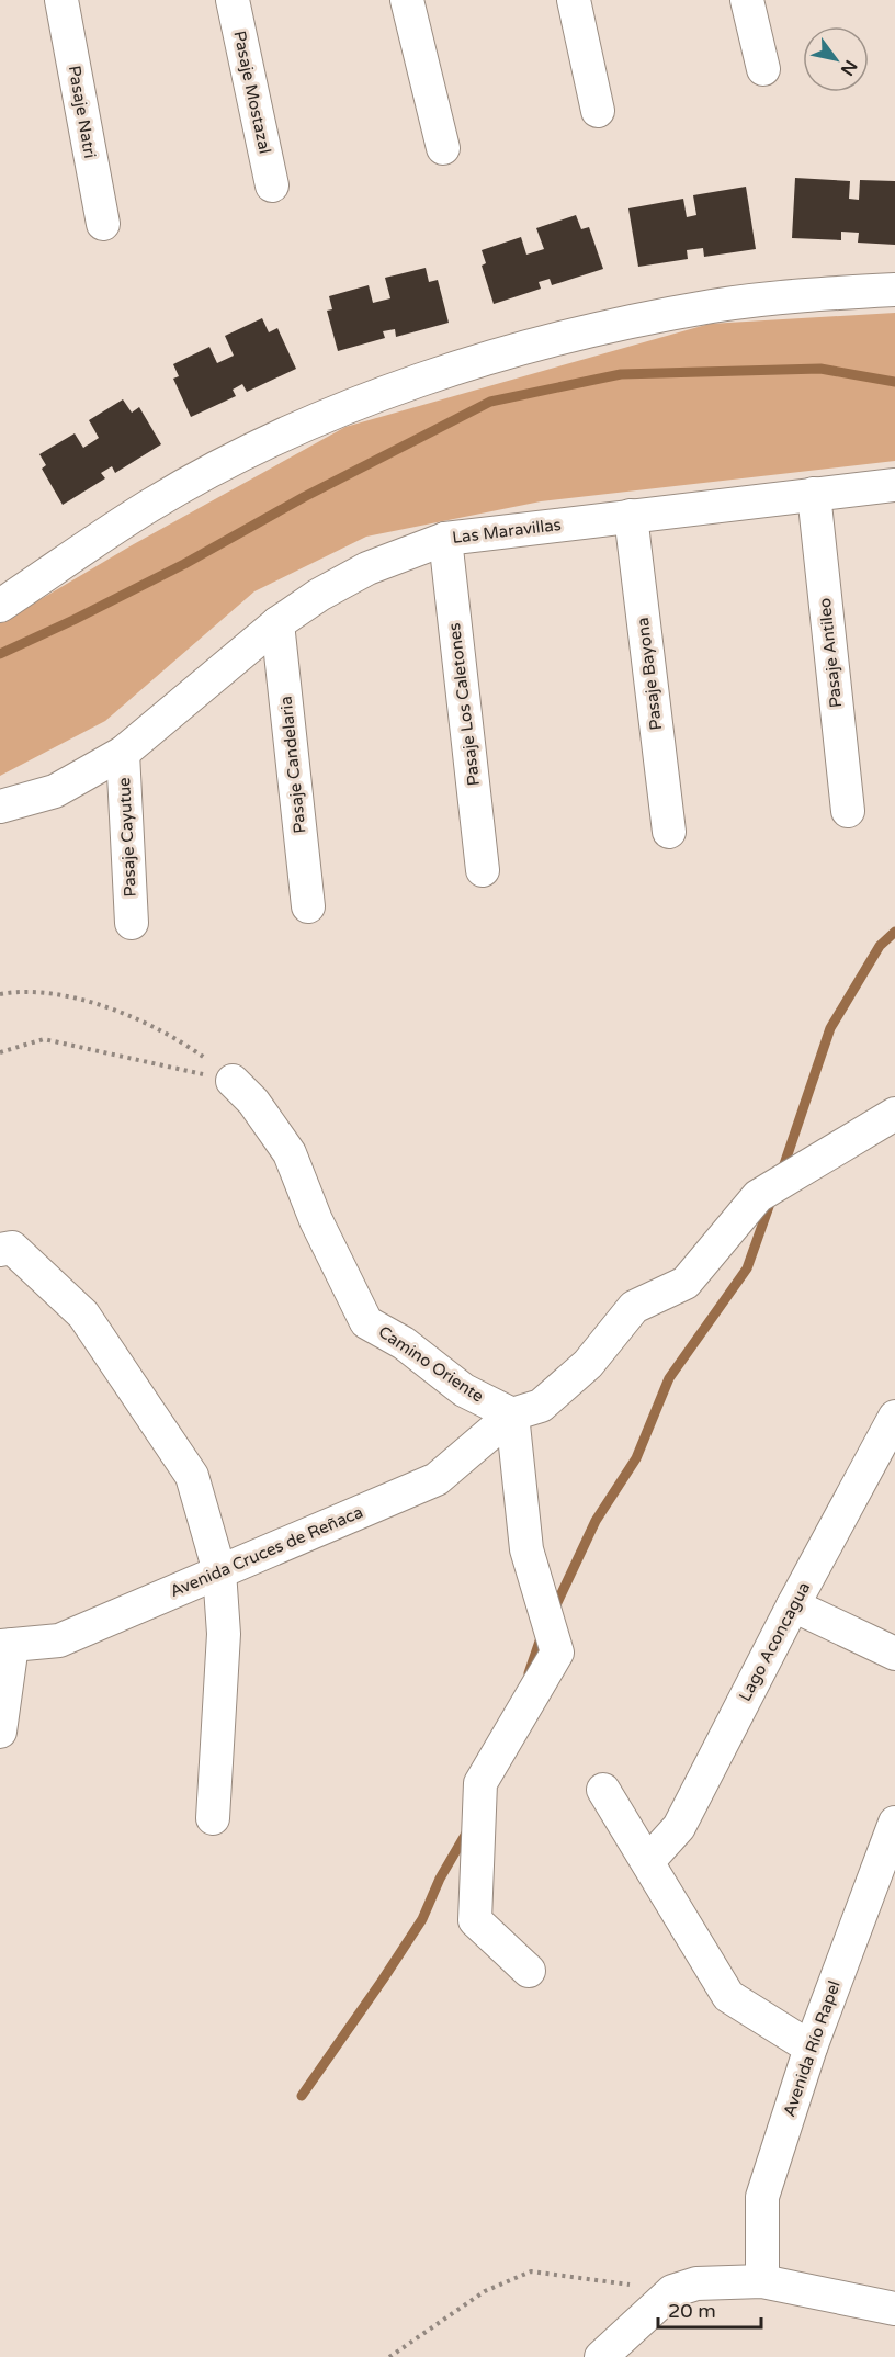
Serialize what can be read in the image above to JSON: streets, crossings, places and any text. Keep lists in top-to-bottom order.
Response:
{
  "streets": {
    "street": [
      "Pasaje Mostazal",
      "Pasaje Natri",
      "Las Maravillas",
      "Pasaje Antileo",
      "Pasaje Bayona",
      "Pasaje Los Caletones",
      "Pasaje Candelaria",
      "Pasaje Cayutue",
      "Camino Oriente",
      "Avenida Cruces de Reñaca",
      "Lago Aconcagua",
      "Avenida Río Rapel"
    ]
  },
  "crossings": [
    ["Las Maravillas", "Pasaje Antileo"],
    ["Las Maravillas", "Pasaje Bayona"],
    ["Las Maravillas", "Pasaje Los Caletones"],
    ["Las Maravillas", "Pasaje Candelaria"],
    ["Las Maravillas", "Pasaje Cayutue"],
    ["Camino Oriente", "Avenida Cruces de Reñaca"]
  ],
  "scale_bar": "20 m",
  "north": "bottom right"
}
